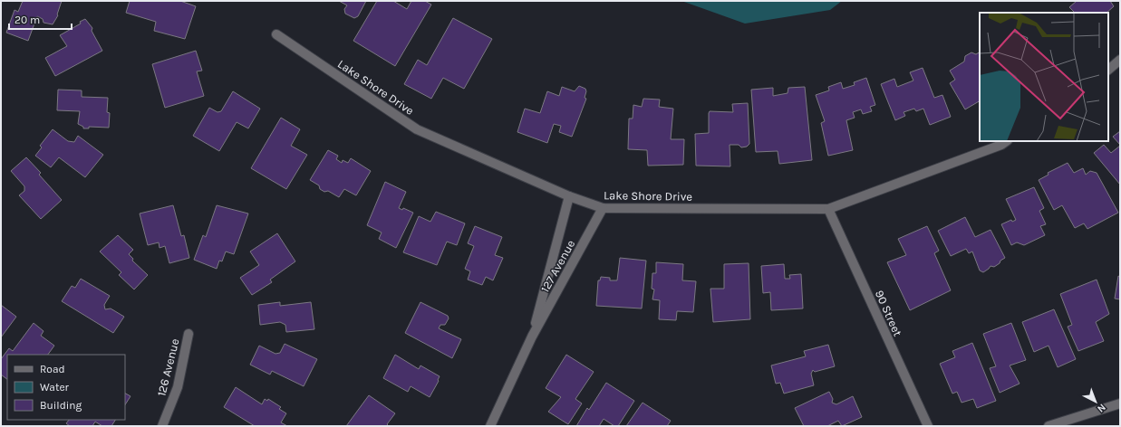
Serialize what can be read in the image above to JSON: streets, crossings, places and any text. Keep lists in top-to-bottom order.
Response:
{
  "streets": {
    "street": [
      "Lake Shore Drive",
      "127 Avenue",
      "90 Street",
      "126 Avenue"
    ]
  },
  "crossings": [
    ["Lake Shore Drive", "127 Avenue"],
    ["Lake Shore Drive", "90 Street"]
  ],
  "legend": ["Road", "Water", "Building"],
  "scale_bar": "20 m",
  "north": "bottom right"
}
